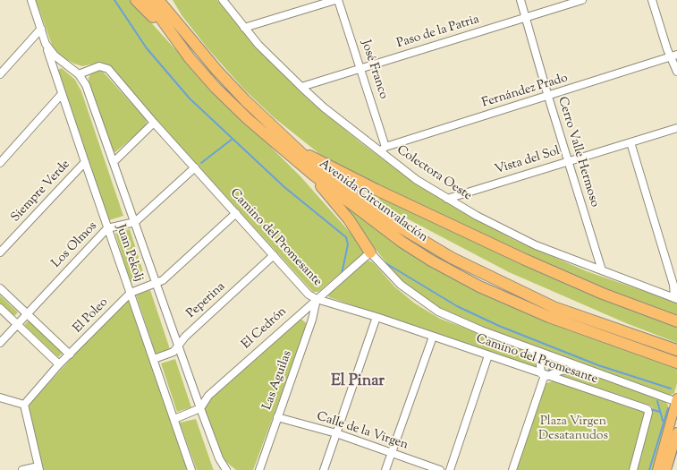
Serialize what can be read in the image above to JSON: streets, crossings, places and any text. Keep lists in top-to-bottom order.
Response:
{
  "streets": {
    "highway": ["Avenida Circunvalación"],
    "street": [
      "Paso de la Patria",
      "José Franco",
      "Fernández Prado",
      "Cerro Valle Hermoso",
      "Vista del Sol",
      "Colectora Oeste",
      "Siempre Verde",
      "Camino del Promesante",
      "Los Olmos",
      "Juan Pekolj",
      "Peperina",
      "El Poleo",
      "El Cedrón",
      "Las Aguilas",
      "Calle de la Virgen"
    ]
  },
  "crossings": [
    ["Paso de la Patria", "José Franco"],
    ["Paso de la Patria", "Cerro Valle Hermoso"],
    ["Paso de la Patria", "Colectora Oeste"],
    ["José Franco", "Fernández Prado"],
    ["José Franco", "Colectora Oeste"],
    ["Fernández Prado", "Cerro Valle Hermoso"],
    ["Fernández Prado", "Colectora Oeste"],
    ["Cerro Valle Hermoso", "Vista del Sol"],
    ["Cerro Valle Hermoso", "Colectora Oeste"],
    ["Vista del Sol", "Colectora Oeste"],
    ["Siempre Verde", "Juan Pekolj"],
    ["Camino del Promesante", "Los Olmos"],
    ["Camino del Promesante", "Juan Pekolj"],
    ["Camino del Promesante", "Peperina"],
    ["Camino del Promesante", "El Poleo"],
    ["Camino del Promesante", "El Cedrón"],
    ["Camino del Promesante", "Las Aguilas"],
    ["Los Olmos", "Juan Pekolj"],
    ["Juan Pekolj", "Peperina"],
    ["Juan Pekolj", "El Poleo"],
    ["Juan Pekolj", "El Cedrón"],
    ["El Cedrón", "Las Aguilas"],
    ["Las Aguilas", "Calle de la Virgen"]
  ],
  "districts": ["El Pinar"],
  "parks": ["Plaza Virgen Desatanudos"]
}
